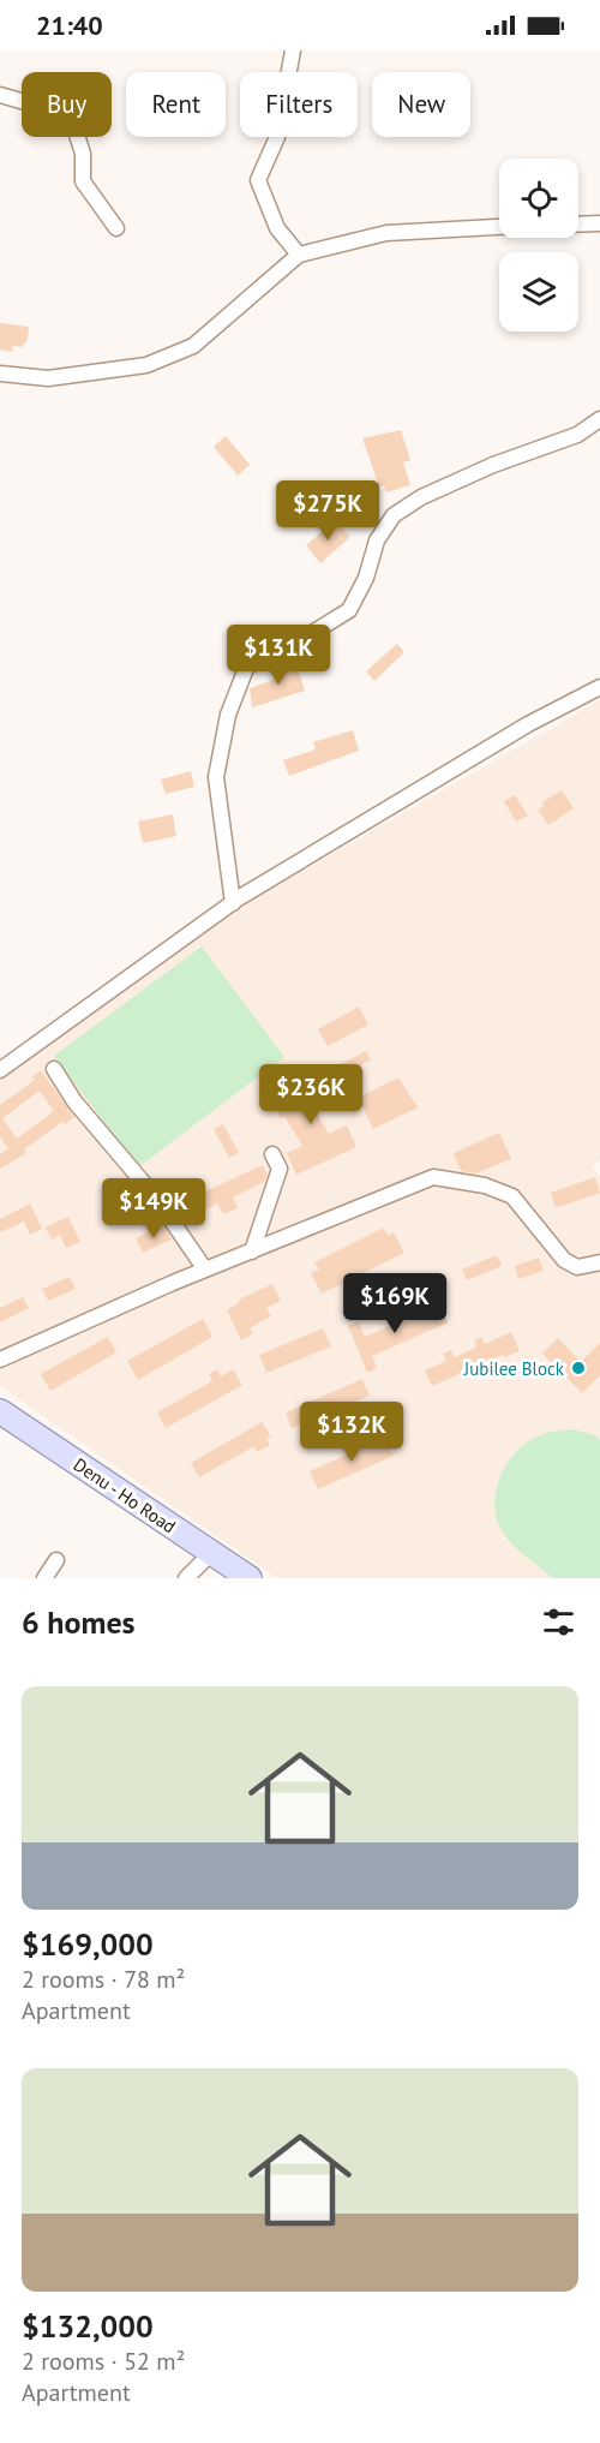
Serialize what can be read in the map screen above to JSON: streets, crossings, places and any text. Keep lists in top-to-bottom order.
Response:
{
  "streets": {
    "main road": ["Denu - Ho Road"]
  },
  "places": ["Jubilee Block"],
  "page": {
    "status": "21:40",
    "chip": [
      "Buy",
      "Rent",
      "Filters",
      "New"
    ],
    "price": [
      "$275K",
      "$131K",
      "$236K",
      "$149K",
      "$169K",
      "$132K"
    ],
    "heading": "6 homes",
    "list": [
      {
        "name": "$169,000",
        "note": "2 rooms · 78 m² · Apartment"
      },
      {
        "name": "$132,000",
        "note": "2 rooms · 52 m² · Apartment"
      }
    ]
  }
}
